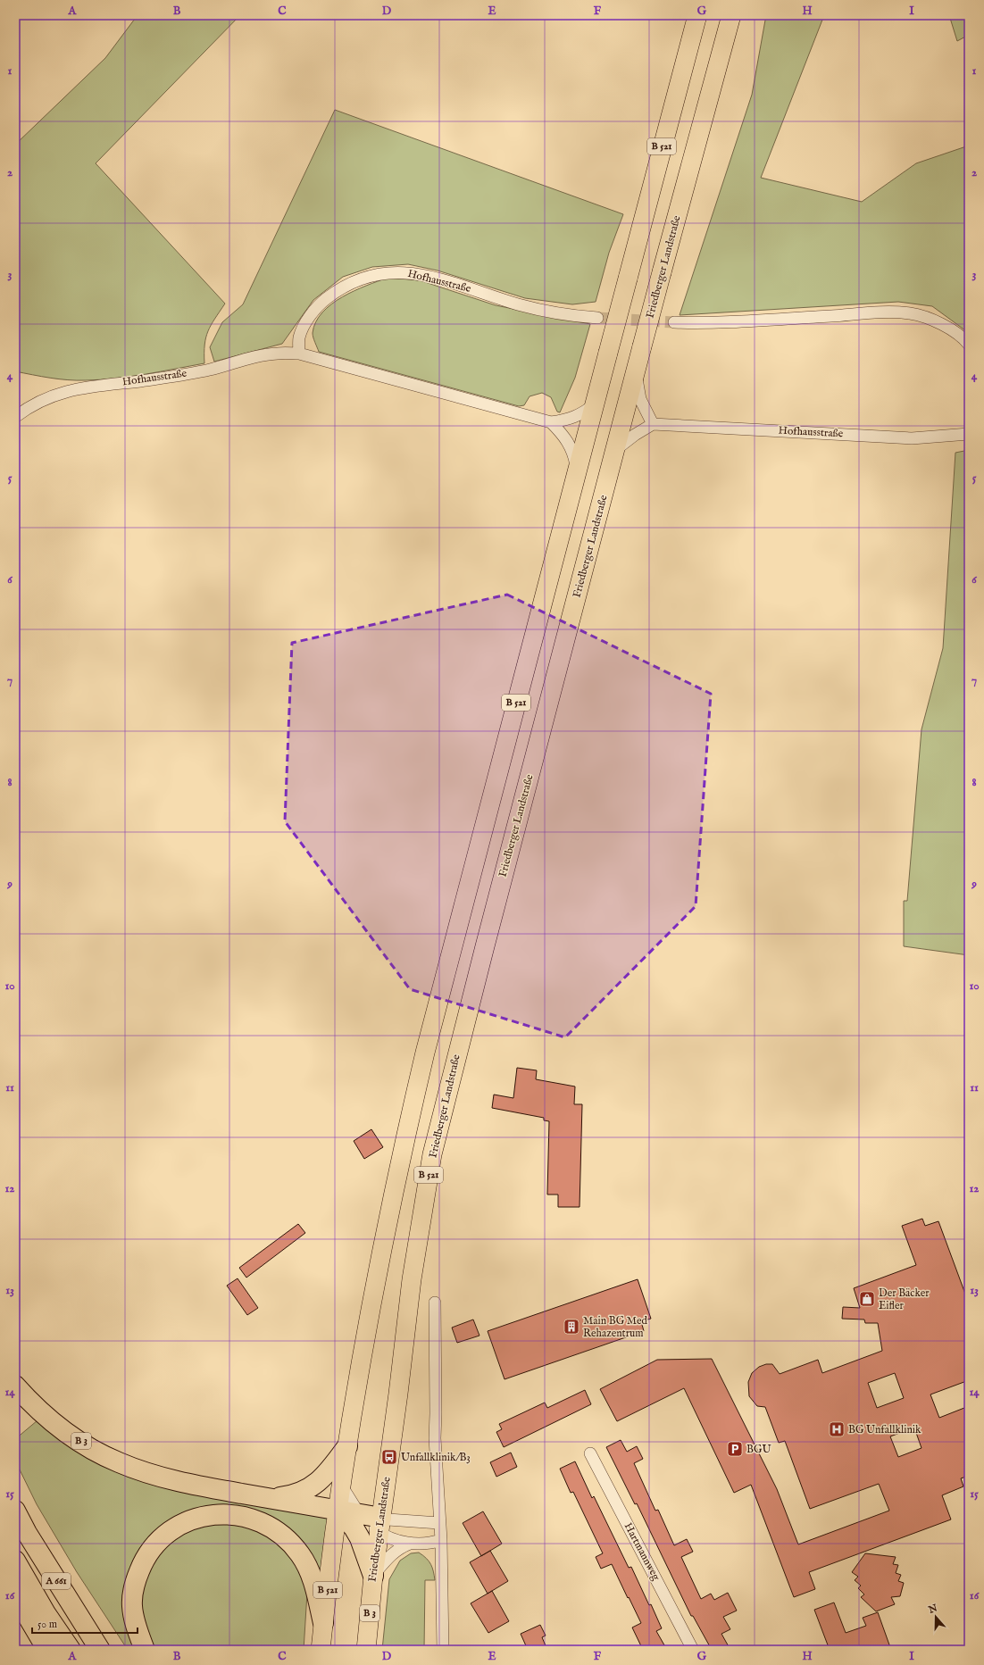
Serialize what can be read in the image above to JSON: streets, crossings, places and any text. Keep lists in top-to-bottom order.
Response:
{
  "streets": {
    "highway": ["B 3", "A 661"],
    "main road": ["B 521", "Friedberger Landstraße"],
    "street": ["Hofhausstraße", "Hartmannweg"]
  },
  "crossings": [
    ["B 521", "Hofhausstraße"],
    ["Friedberger Landstraße", "B 3"]
  ],
  "places": {
    "shop": ["Der Bäcker Eifler"],
    "building": ["Main BG Med Rehazentrum"],
    "hospital": ["BG Unfallklinik"],
    "parking": ["BGU"],
    "bus stop": ["Unfallklinik/B3"]
  },
  "scale_bar": "50 m",
  "north": "top",
  "grid": {
    "columns": [
      "A",
      "B",
      "C",
      "D",
      "E",
      "F",
      "G",
      "H",
      "I"
    ],
    "rows": [
      "1",
      "2",
      "3",
      "4",
      "5",
      "6",
      "7",
      "8",
      "9",
      "10",
      "11",
      "12",
      "13",
      "14",
      "15",
      "16"
    ]
  }
}
